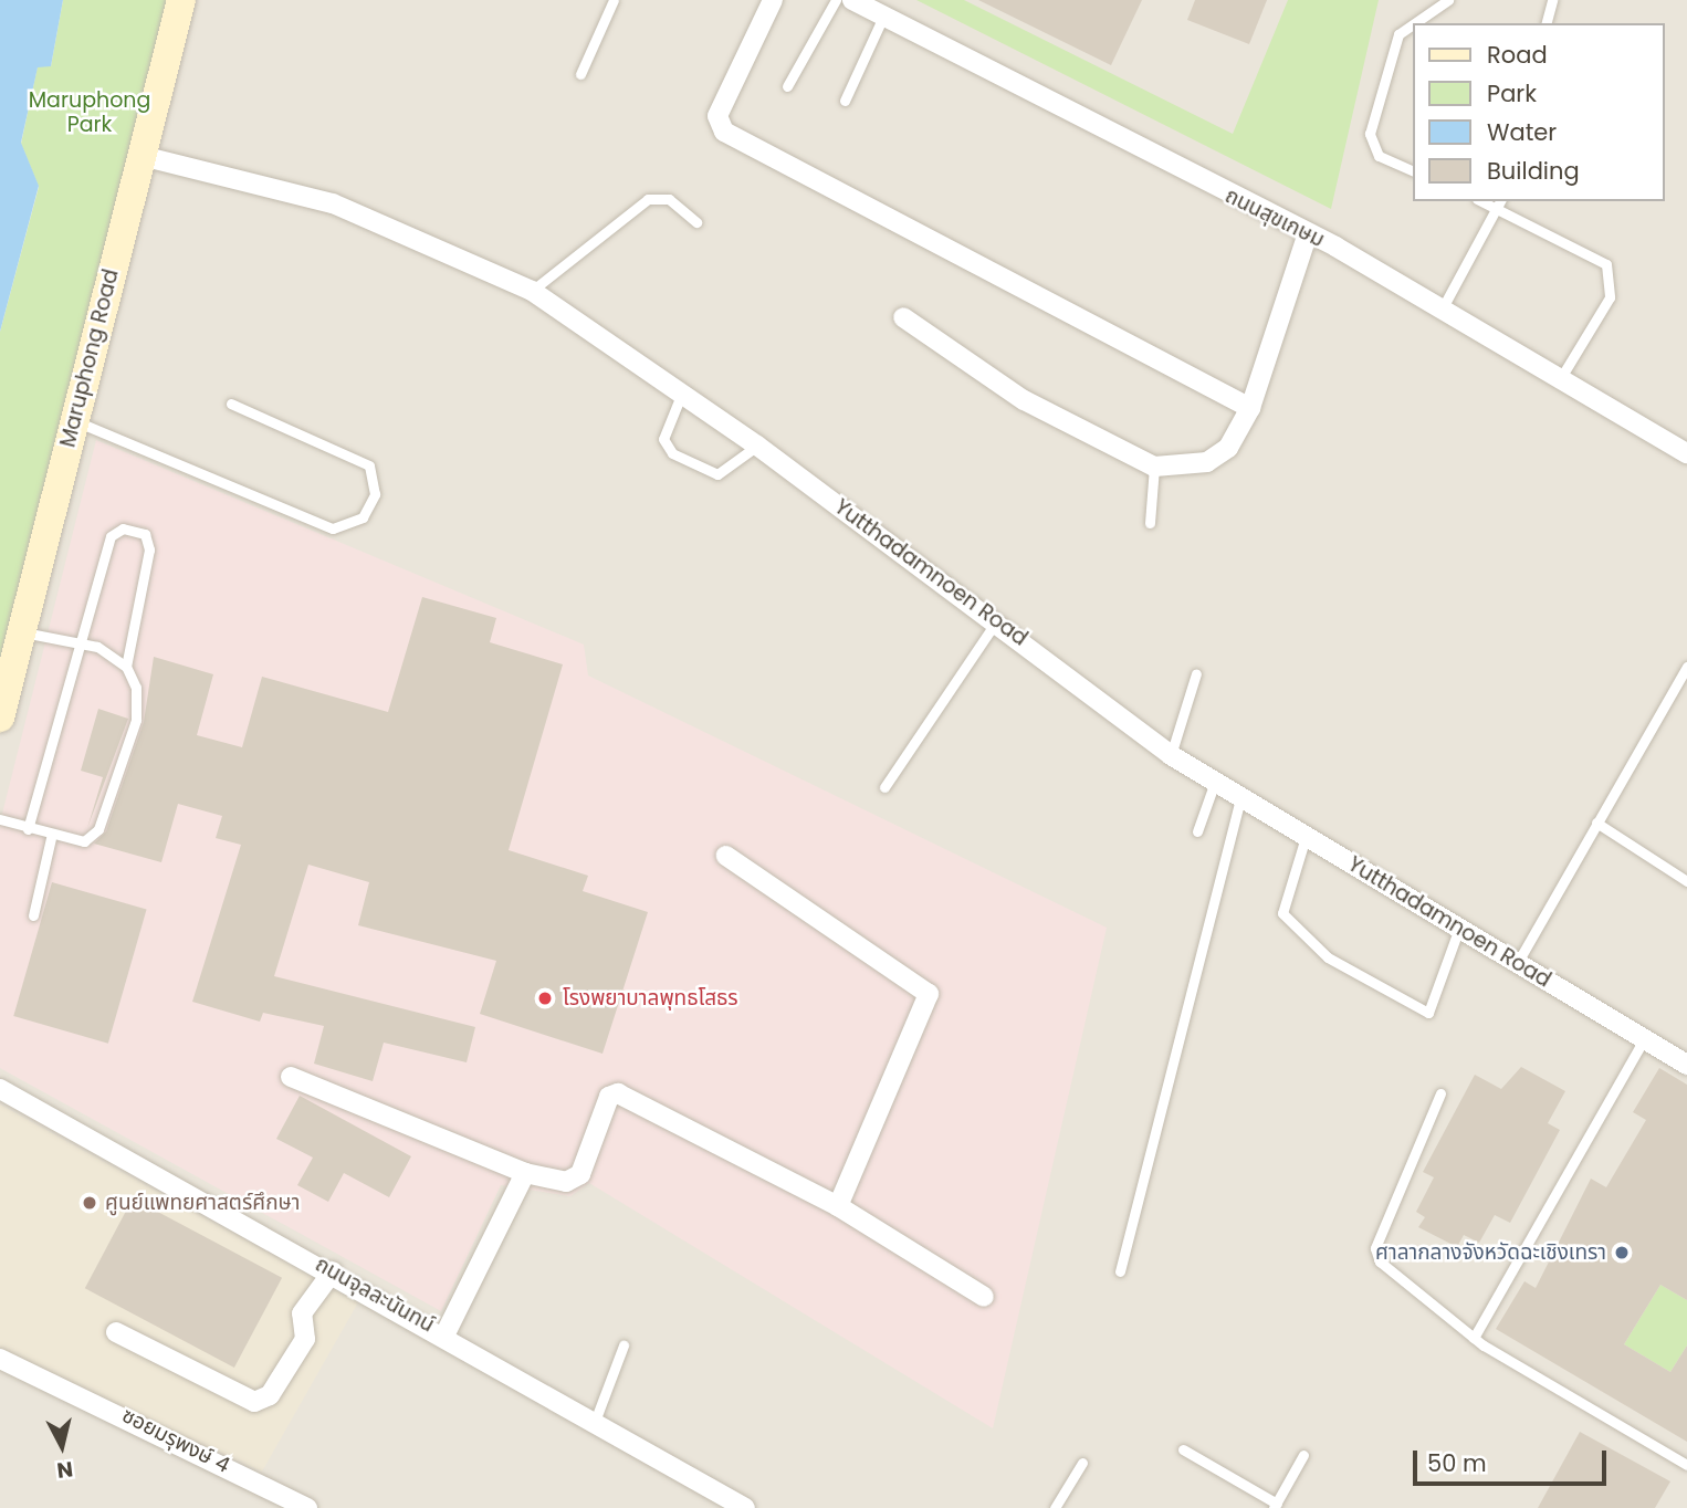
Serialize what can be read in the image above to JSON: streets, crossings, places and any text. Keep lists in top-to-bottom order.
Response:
{
  "streets": {
    "main road": ["Maruphong Road"],
    "street": [
      "ถนนสุขเกษม",
      "Yutthadamnoen Road",
      "ถนนจุลละนันทน์",
      "ซอยมรุพงษ์ 4"
    ]
  },
  "crossings": [
    ["Maruphong Road", "Yutthadamnoen Road"]
  ],
  "parks": ["Maruphong Park"],
  "places": ["โรงพยาบาลพุทธโสธร", "ศูนย์แพทยศาสตร์ศึกษา", "ศาลากลางจังหวัดฉะเชิงเทรา"],
  "legend": [
    "Road",
    "Park",
    "Water",
    "Building"
  ],
  "scale_bar": "50 m",
  "north": "bottom"
}
